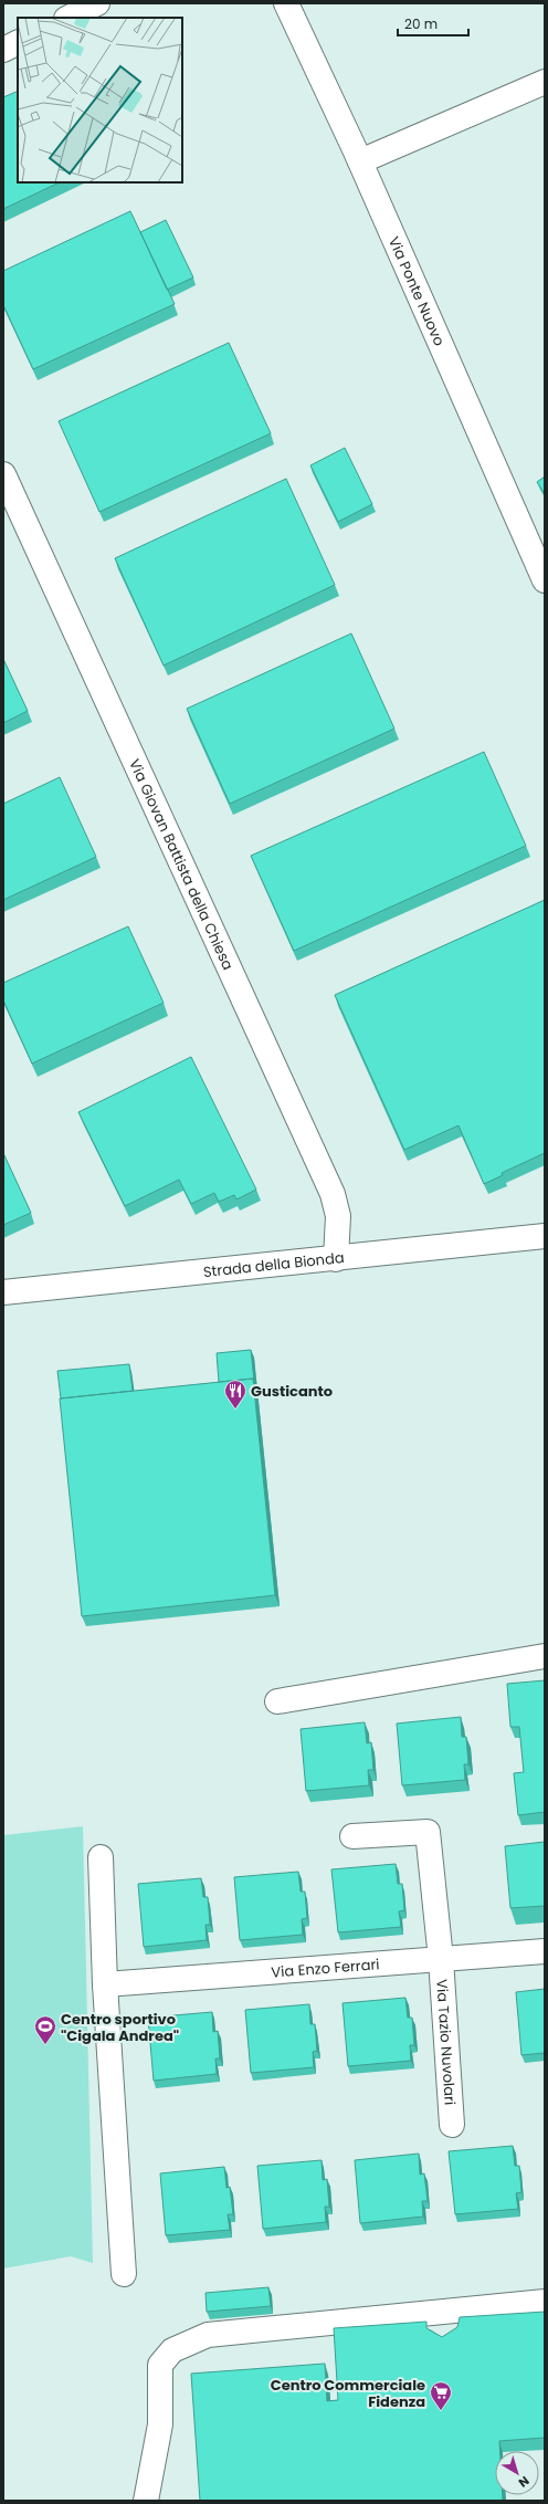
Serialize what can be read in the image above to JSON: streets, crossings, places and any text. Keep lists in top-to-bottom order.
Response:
{
  "streets": {
    "street": [
      "Via Ponte Nuovo",
      "Via Giovan Battista della Chiesa",
      "Strada della Bionda",
      "Via Enzo Ferrari",
      "Via Tazio Nuvolari"
    ]
  },
  "crossings": [
    ["Via Giovan Battista della Chiesa", "Strada della Bionda"],
    ["Via Enzo Ferrari", "Via Tazio Nuvolari"]
  ],
  "places": {
    "restaurant": ["Gusticanto"],
    "sports": ["Centro sportivo \"Cigala Andrea\""],
    "supermarket": ["Centro Commerciale Fidenza"]
  },
  "scale_bar": "20 m",
  "north": "bottom right"
}
